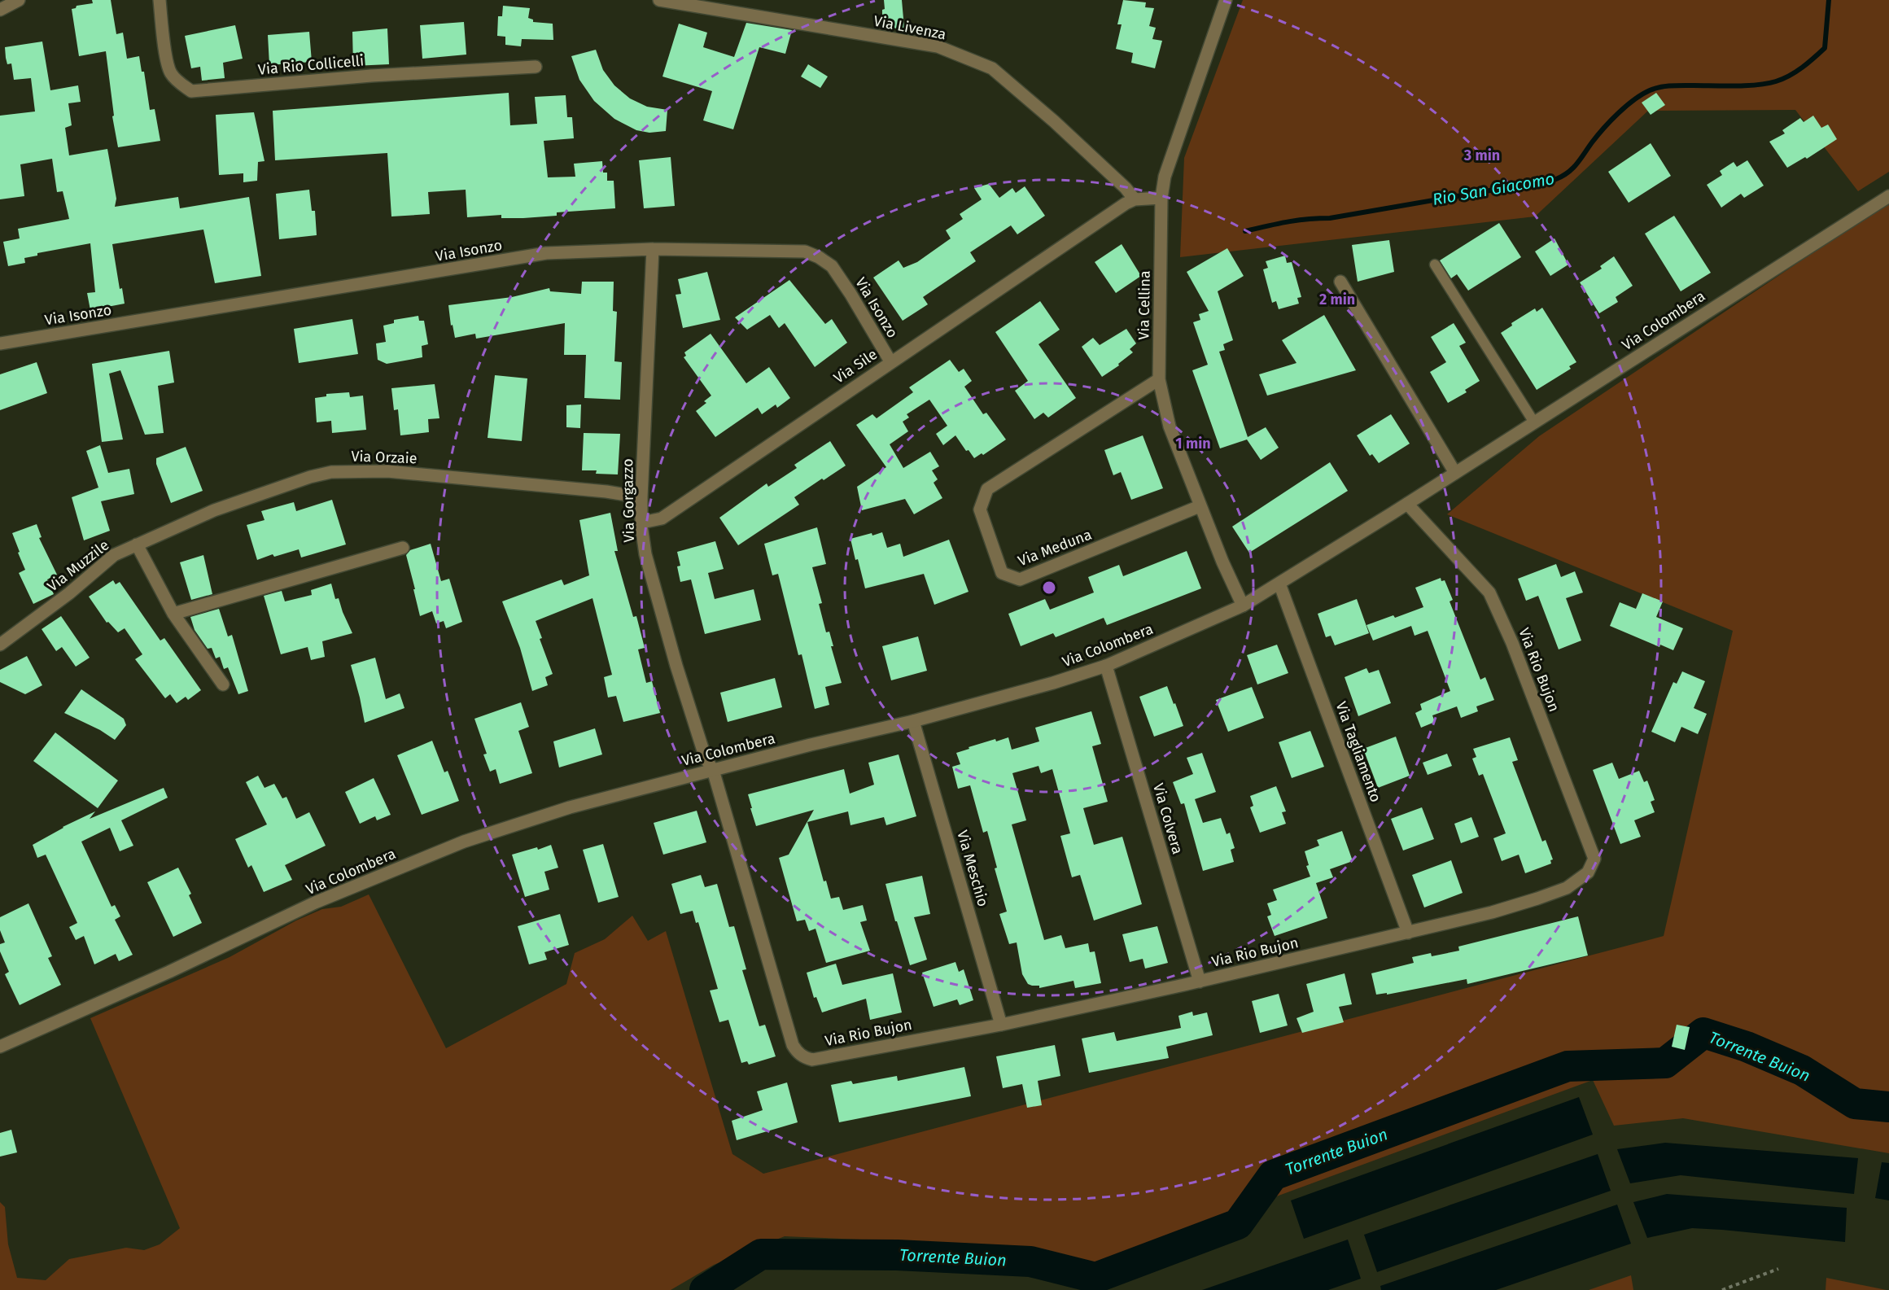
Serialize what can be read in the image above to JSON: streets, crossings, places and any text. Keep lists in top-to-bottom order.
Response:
{
  "streets": {
    "street": [
      "Via Livenza",
      "Via Rio Collicelli",
      "Via Isonzo",
      "Via Cellina",
      "Via Colombera",
      "Via Sile",
      "Via Orzaie",
      "Via Gorgazzo",
      "Via Meduna",
      "Via Muzzile",
      "Via Rio Bujon",
      "Via Tagliamento",
      "Via Colvera",
      "Via Meschio"
    ]
  },
  "crossings": [
    ["Via Livenza", "Via Sile"],
    ["Via Isonzo", "Via Sile"],
    ["Via Isonzo", "Via Gorgazzo"],
    ["Via Cellina", "Via Colombera"],
    ["Via Cellina", "Via Meduna"],
    ["Via Colombera", "Via Gorgazzo"],
    ["Via Colombera", "Via Rio Bujon"],
    ["Via Colombera", "Via Tagliamento"],
    ["Via Colombera", "Via Colvera"],
    ["Via Colombera", "Via Meschio"],
    ["Via Sile", "Via Gorgazzo"],
    ["Via Orzaie", "Via Gorgazzo"],
    ["Via Orzaie", "Via Muzzile"],
    ["Via Gorgazzo", "Via Rio Bujon"],
    ["Via Rio Bujon", "Via Tagliamento"],
    ["Via Rio Bujon", "Via Colvera"],
    ["Via Rio Bujon", "Via Meschio"]
  ],
  "water": ["Rio San Giacomo", "Torrente Buion"],
  "rings": ["3 min", "2 min", "1 min"]
}
